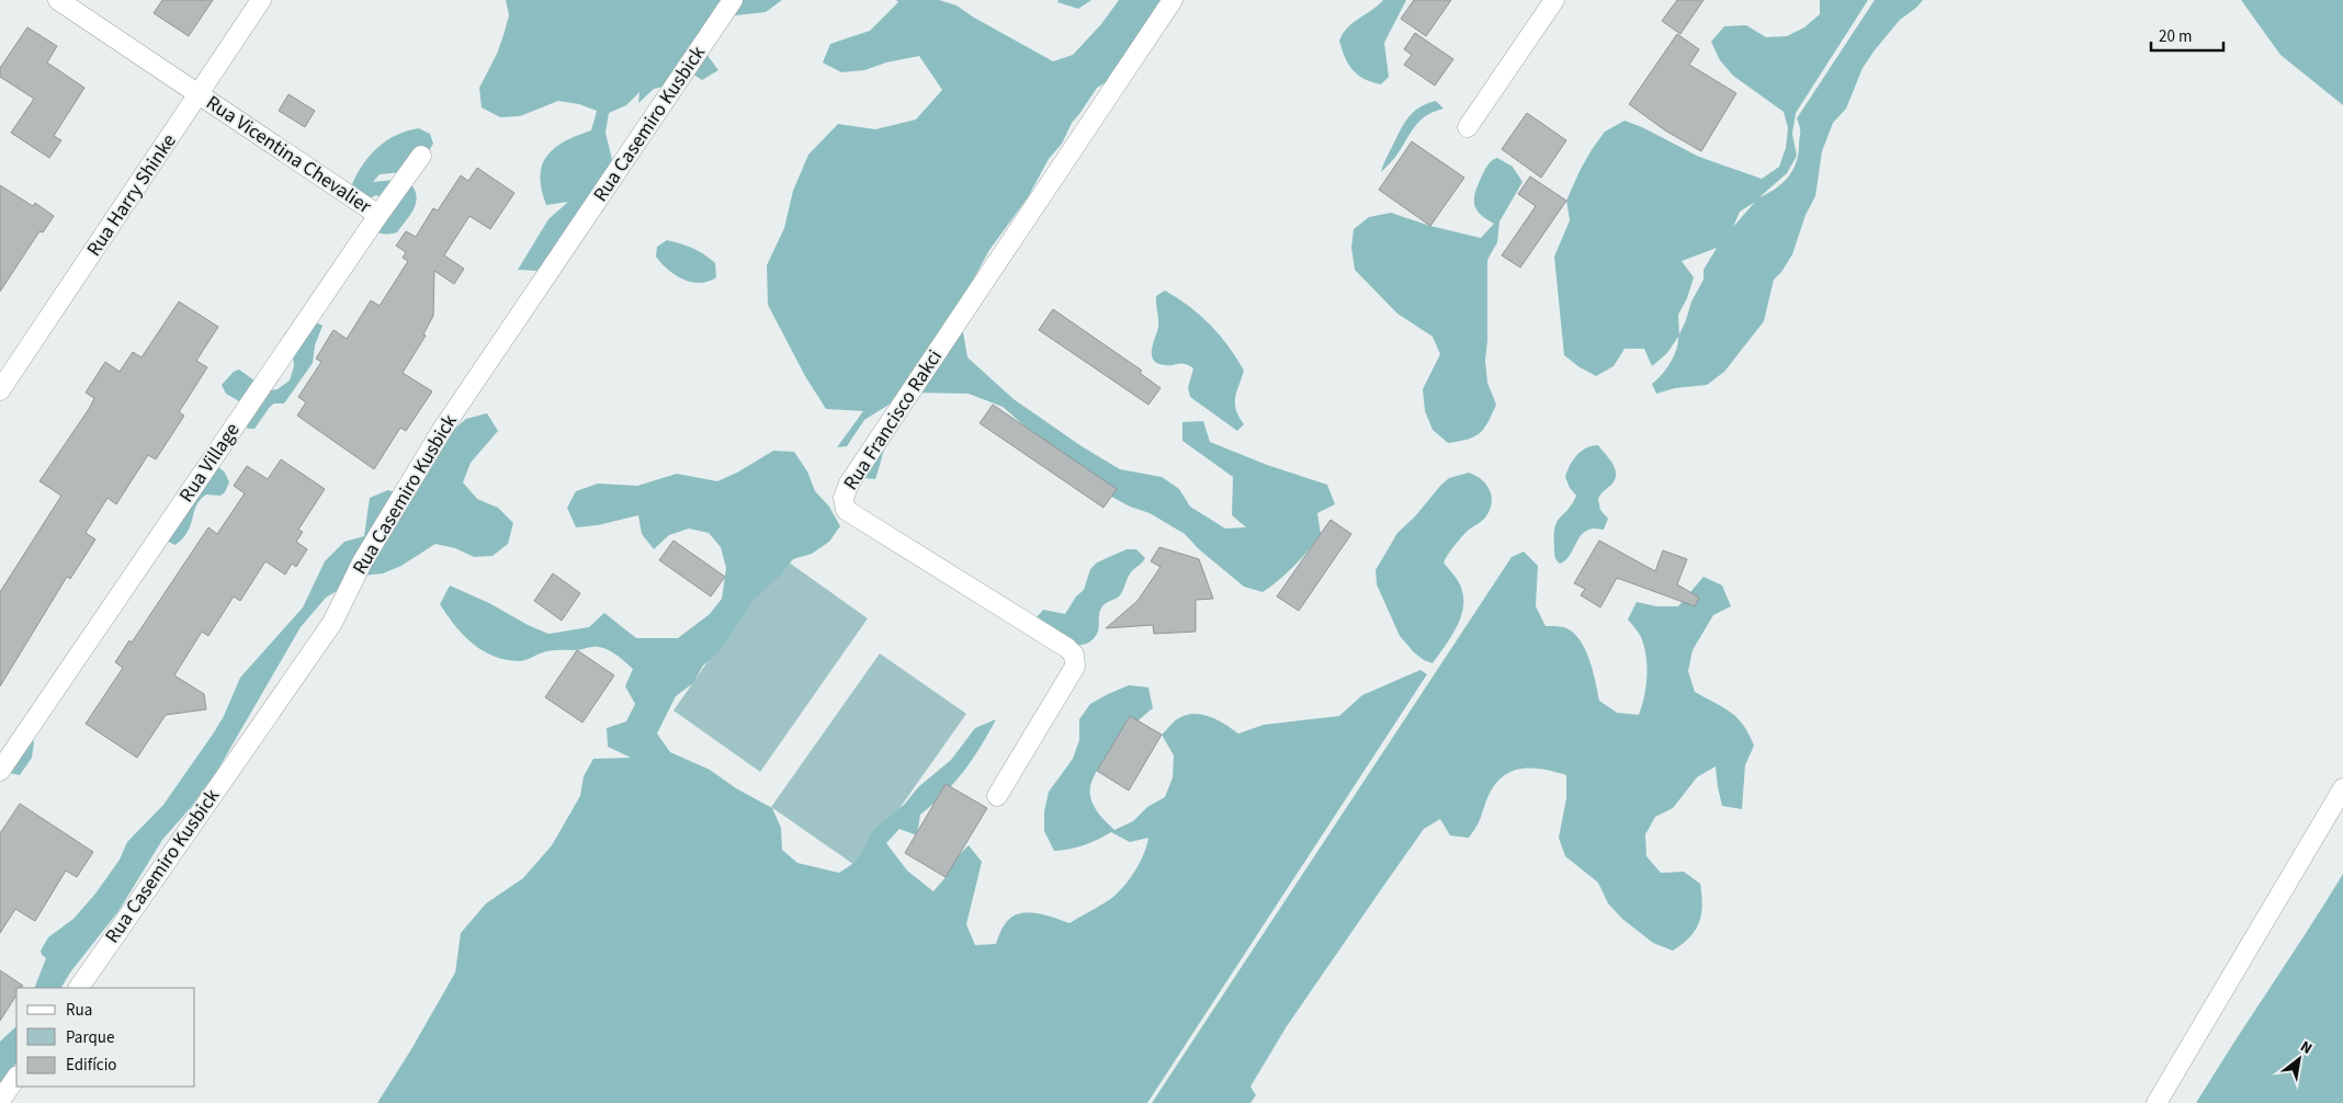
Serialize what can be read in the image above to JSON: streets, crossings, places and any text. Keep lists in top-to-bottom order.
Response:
{
  "streets": {
    "street": [
      "Rua Casemiro Kusbick",
      "Rua Vicentina Chevalier",
      "Rua Harry Shinke",
      "Rua Francisco Rakci",
      "Rua Village"
    ]
  },
  "crossings": [
    ["Rua Vicentina Chevalier", "Rua Harry Shinke"],
    ["Rua Vicentina Chevalier", "Rua Village"]
  ],
  "legend": ["Rua", "Parque", "Edifício"],
  "scale_bar": "20 m",
  "north": "top right"
}
